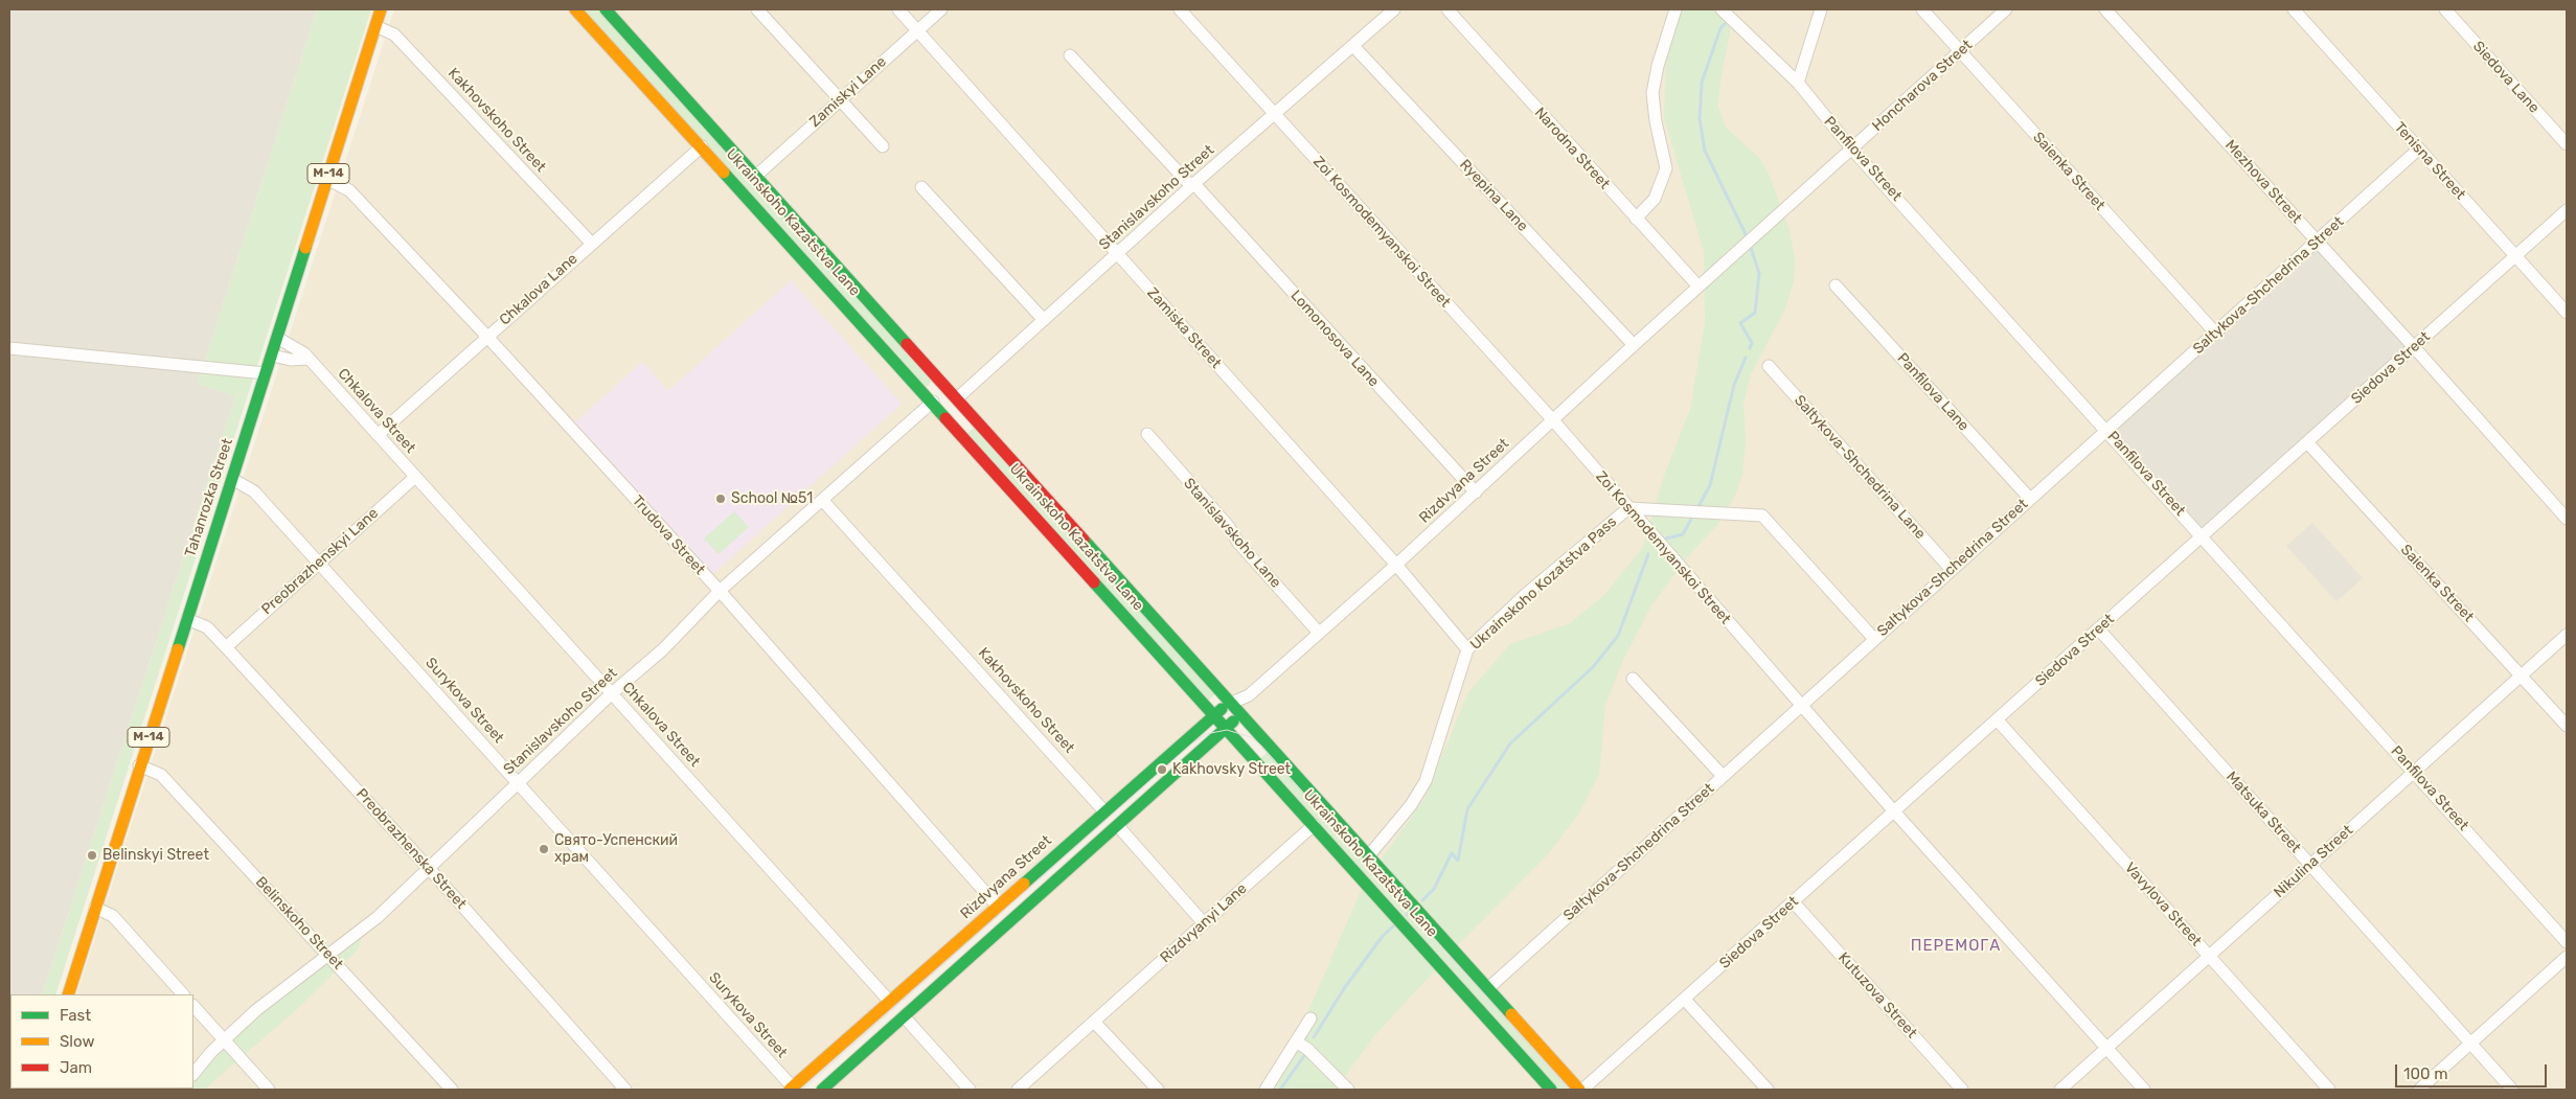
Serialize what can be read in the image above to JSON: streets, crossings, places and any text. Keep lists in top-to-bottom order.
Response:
{
  "streets": {
    "main road": [
      "Kakhovskoho Street",
      "М-14",
      "Stanislavskoho Street",
      "Ukrainskoho Kazatstva Lane",
      "Chkalova Street",
      "Rizdvyana Street",
      "Tahanrozka Street"
    ],
    "street": [
      "Siedova Lane",
      "Honcharova Street",
      "Zamiskyi Lane",
      "Narodna Street",
      "Panfilova Street",
      "Tenisna Street",
      "Saienka Street",
      "Mezhova Street",
      "Ryepina Lane",
      "Zoi Kosmodemyanskoi Street",
      "Saltykova-Shchedrina Street",
      "Chkalova Lane",
      "Zamiska Street",
      "Lomonosova Lane",
      "Siedova Street",
      "Panfilova Lane",
      "Saltykova-Shchedrina Lane",
      "Stanislavskoho Lane",
      "Trudova Street",
      "Preobrazhenskyi Lane",
      "Ukrainskoho Kozatstva Pass",
      "Surykova Street",
      "Matsuka Street",
      "Preobrazhenska Street",
      "Nikulina Street",
      "Vavylova Street",
      "Belinskoho Street",
      "Rizdvyanyi Lane",
      "Kutuzova Street"
    ]
  },
  "crossings": [
    ["Honcharova Street", "Narodna Street"],
    ["Honcharova Street", "Panfilova Street"],
    ["Honcharova Street", "Saienka Street"],
    ["Honcharova Street", "Rizdvyana Street"],
    ["Zamiskyi Lane", "Ukrainskoho Kazatstva Lane"],
    ["Zamiskyi Lane", "Zamiska Street"],
    ["Kakhovskoho Street", "Stanislavskoho Street"],
    ["Kakhovskoho Street", "Chkalova Lane"],
    ["Kakhovskoho Street", "Rizdvyana Street"],
    ["Kakhovskoho Street", "Tahanrozka Street"],
    ["Kakhovskoho Street", "Rizdvyanyi Lane"],
    ["Narodna Street", "Rizdvyana Street"],
    ["Panfilova Street", "Saltykova-Shchedrina Street"],
    ["Panfilova Street", "Siedova Street"],
    ["Panfilova Street", "Nikulina Street"],
    ["Tenisna Street", "Saltykova-Shchedrina Street"],
    ["Tenisna Street", "Siedova Street"],
    ["Saienka Street", "Saltykova-Shchedrina Street"],
    ["Saienka Street", "Siedova Street"],
    ["Saienka Street", "Nikulina Street"],
    ["Mezhova Street", "Saltykova-Shchedrina Street"],
    ["Mezhova Street", "Siedova Street"],
    ["Ryepina Lane", "Stanislavskoho Street"],
    ["Ryepina Lane", "Rizdvyana Street"],
    ["Stanislavskoho Street", "Ukrainskoho Kazatstva Lane"],
    ["Stanislavskoho Street", "Zoi Kosmodemyanskoi Street"],
    ["Stanislavskoho Street", "Zamiska Street"],
    ["Stanislavskoho Street", "Lomonosova Lane"],
    ["Stanislavskoho Street", "Chkalova Street"],
    ["Stanislavskoho Street", "Trudova Street"],
    ["Stanislavskoho Street", "Surykova Street"],
    ["Stanislavskoho Street", "Preobrazhenska Street"],
    ["Stanislavskoho Street", "Belinskoho Street"],
    ["Ukrainskoho Kazatstva Lane", "Saltykova-Shchedrina Street"],
    ["Ukrainskoho Kazatstva Lane", "Chkalova Lane"],
    ["Ukrainskoho Kazatstva Lane", "Siedova Street"],
    ["Ukrainskoho Kazatstva Lane", "Rizdvyana Street"],
    ["Ukrainskoho Kazatstva Lane", "Ukrainskoho Kozatstva Pass"],
    ["Ukrainskoho Kazatstva Lane", "Rizdvyanyi Lane"],
    ["Zoi Kosmodemyanskoi Street", "Saltykova-Shchedrina Street"],
    ["Zoi Kosmodemyanskoi Street", "Siedova Street"],
    ["Zoi Kosmodemyanskoi Street", "Rizdvyana Street"],
    ["Zoi Kosmodemyanskoi Street", "Ukrainskoho Kozatstva Pass"],
    ["Zoi Kosmodemyanskoi Street", "Nikulina Street"],
    ["Saltykova-Shchedrina Street", "Panfilova Lane"],
    ["Saltykova-Shchedrina Street", "Saltykova-Shchedrina Lane"],
    ["Chkalova Lane", "Chkalova Street"],
    ["Chkalova Lane", "Trudova Street"],
    ["Zamiska Street", "Rizdvyana Street"],
    ["Zamiska Street", "Ukrainskoho Kozatstva Pass"],
    ["Lomonosova Lane", "Rizdvyana Street"],
    ["Siedova Street", "Matsuka Street"],
    ["Siedova Street", "Vavylova Street"],
    ["Siedova Street", "Kutuzova Street"],
    ["Chkalova Street", "Rizdvyana Street"],
    ["Chkalova Street", "Tahanrozka Street"],
    ["Chkalova Street", "Preobrazhenskyi Lane"],
    ["Rizdvyana Street", "Stanislavskoho Lane"],
    ["Rizdvyana Street", "Trudova Street"],
    ["Rizdvyana Street", "Surykova Street"],
    ["Tahanrozka Street", "Trudova Street"],
    ["Tahanrozka Street", "Surykova Street"],
    ["Tahanrozka Street", "Preobrazhenska Street"],
    ["Tahanrozka Street", "Belinskoho Street"],
    ["Preobrazhenskyi Lane", "Surykova Street"],
    ["Preobrazhenskyi Lane", "Preobrazhenska Street"],
    ["Matsuka Street", "Nikulina Street"],
    ["Nikulina Street", "Vavylova Street"]
  ],
  "districts": ["ПЕРЕМОГА"],
  "places": [
    "School №51",
    "Kakhovsky Street",
    "Свято-Успенский храм",
    "Belinskyi Street"
  ],
  "legend": ["Fast", "Slow", "Jam"],
  "scale_bar": "100 m"
}
